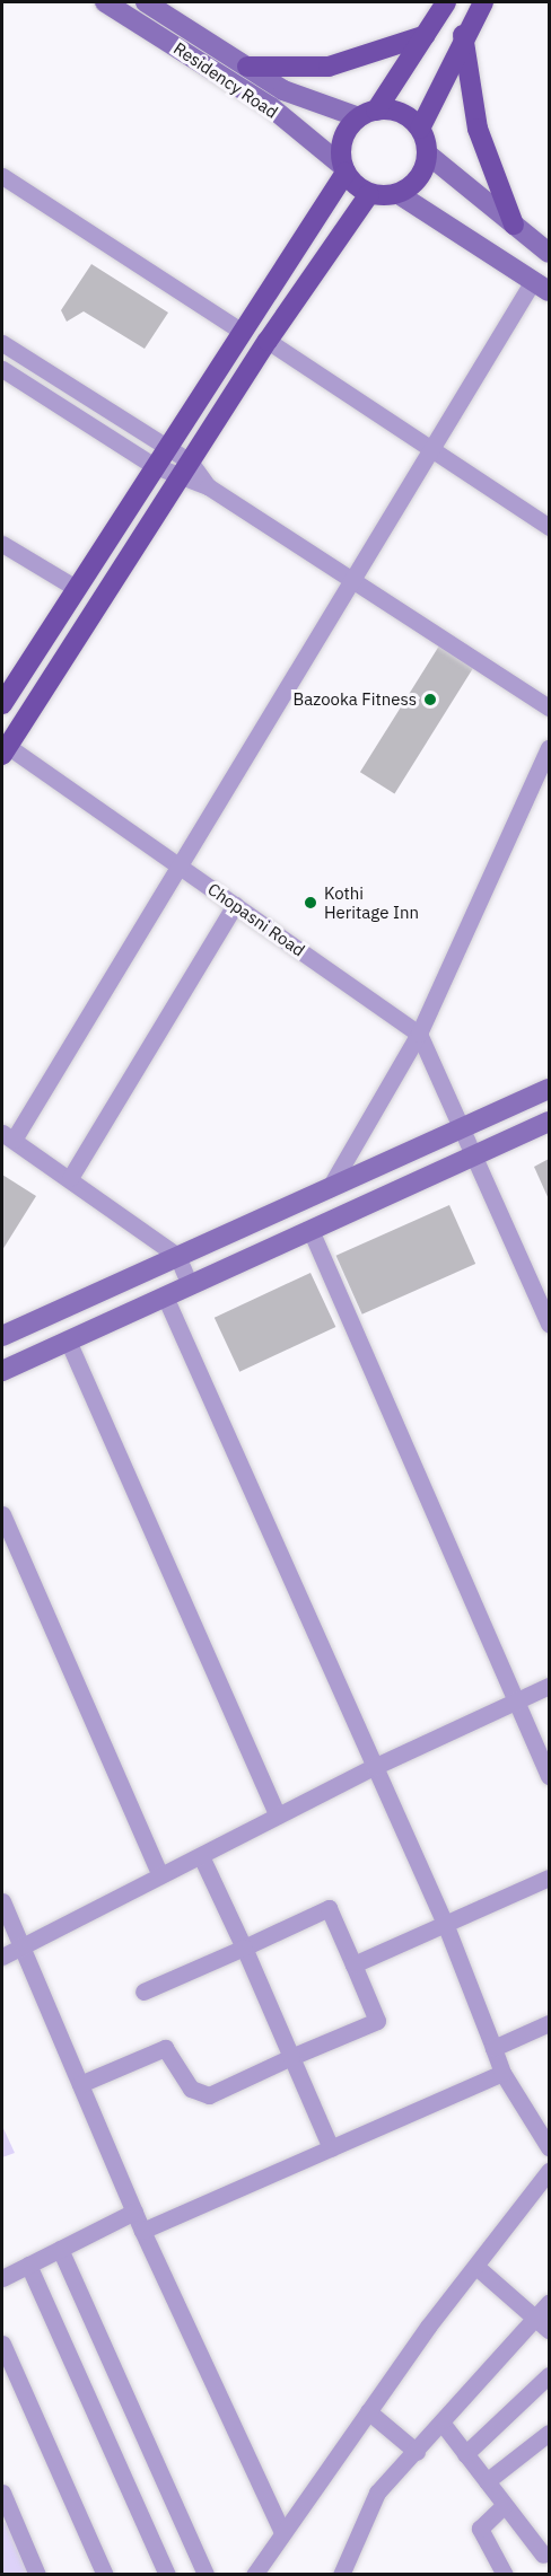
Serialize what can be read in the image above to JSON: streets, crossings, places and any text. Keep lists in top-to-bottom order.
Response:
{
  "streets": {
    "main road": ["Residency Road"],
    "street": ["Chopasni Road"]
  },
  "places": ["Bazooka Fitness", "Kothi Heritage Inn"]
}
